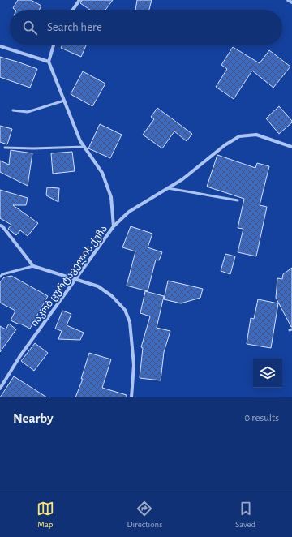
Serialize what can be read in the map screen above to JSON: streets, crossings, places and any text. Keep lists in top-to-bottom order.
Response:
{
  "streets": {
    "street": ["იაკობ ცურტაველის ქუჩა"]
  },
  "page": {
    "search": "Search here",
    "heading": ["Nearby", "0 results"],
    "nav": ["Map", "Directions", "Saved"]
  }
}
